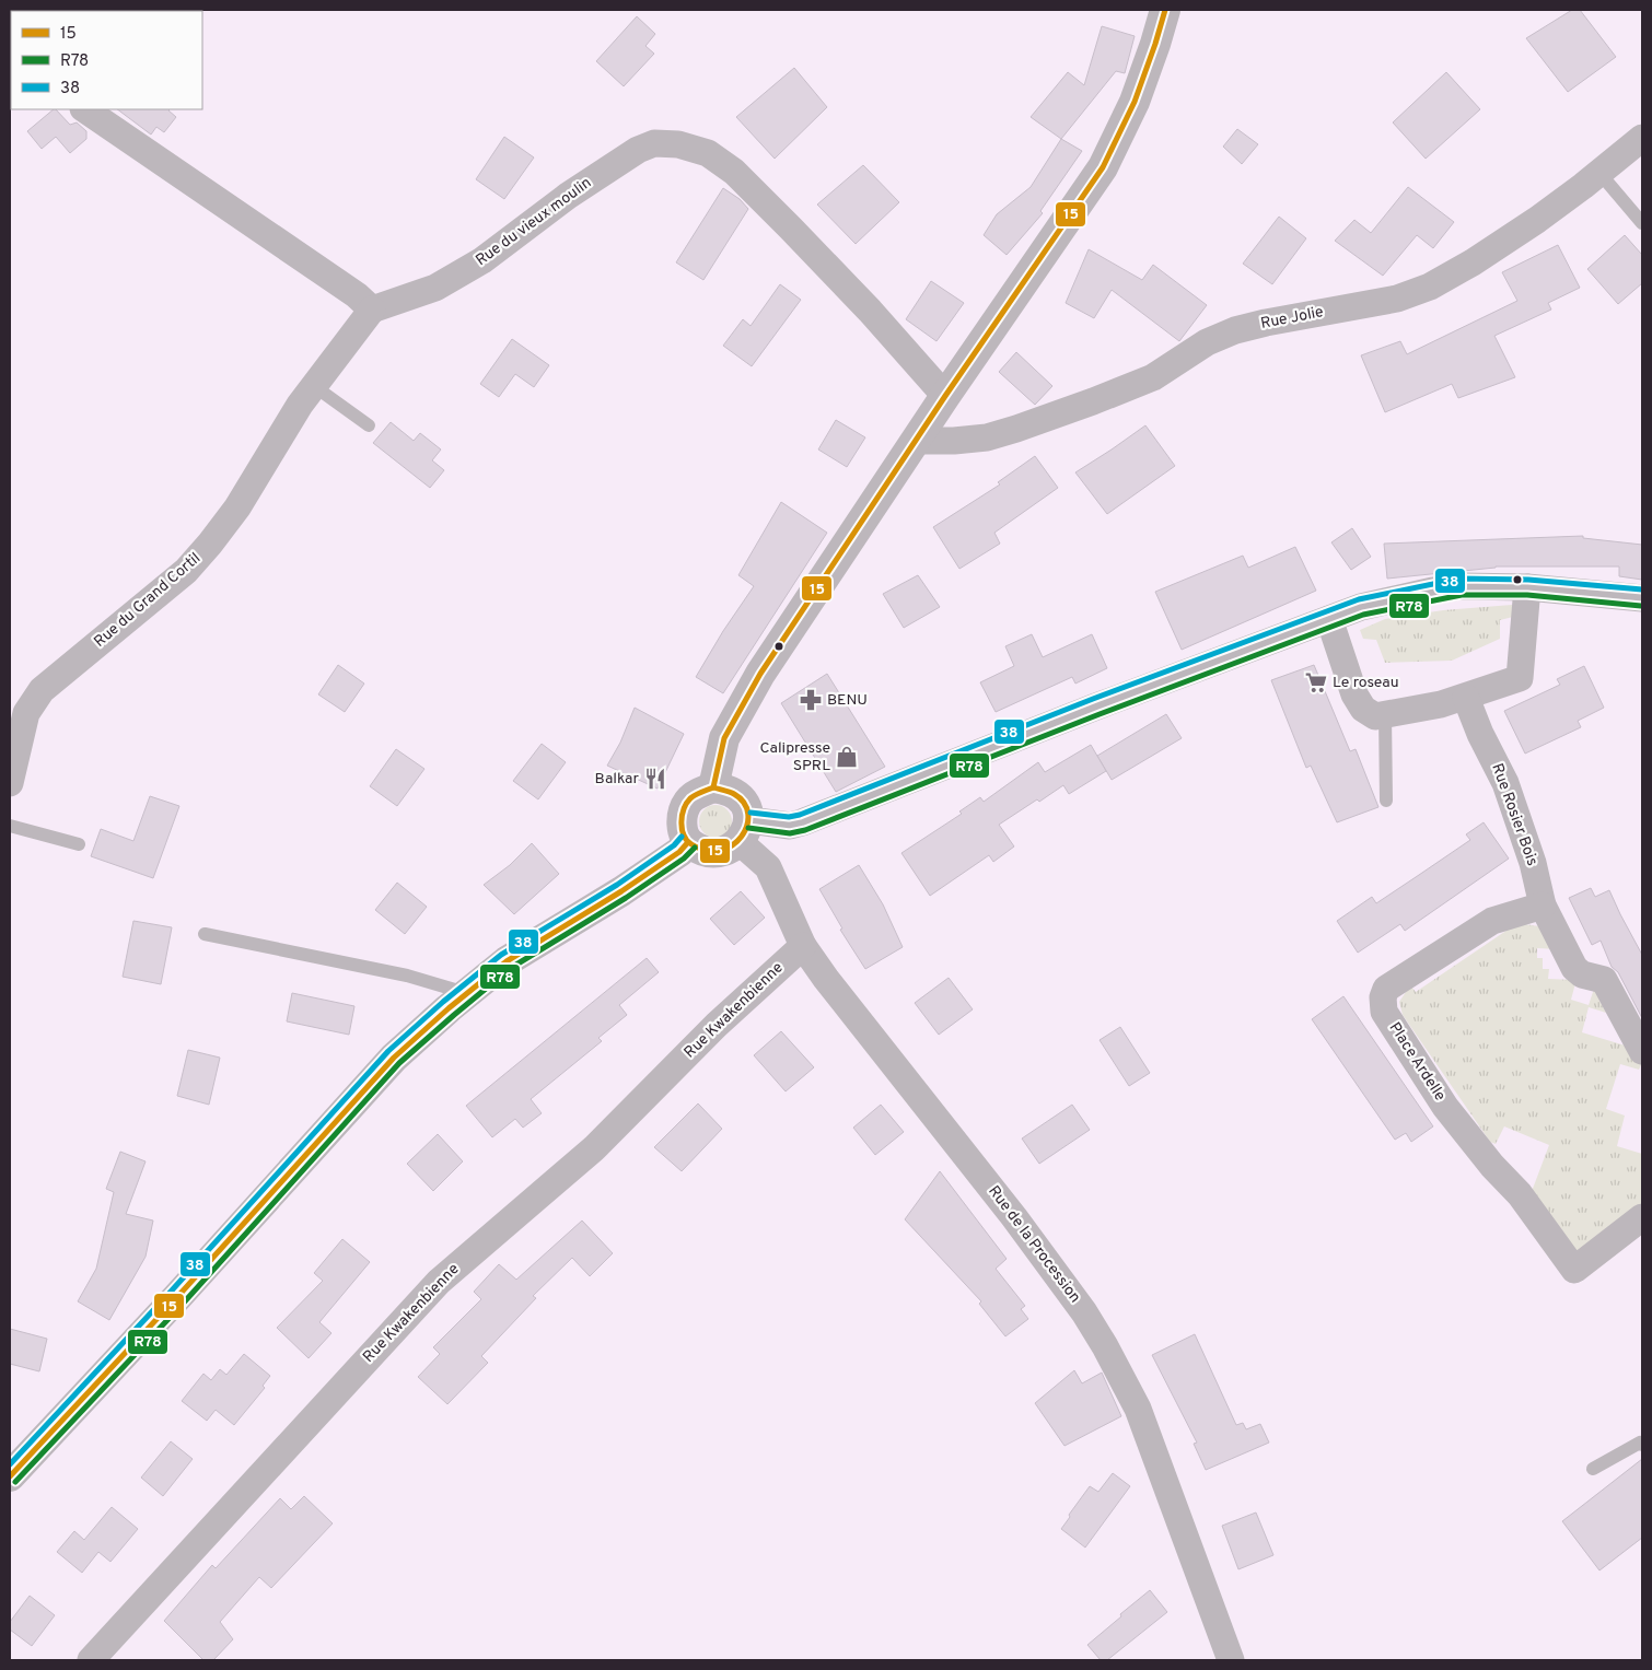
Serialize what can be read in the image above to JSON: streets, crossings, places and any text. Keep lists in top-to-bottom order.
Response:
{
  "streets": {
    "street": [
      "Rue du vieux moulin",
      "Rue Jolie",
      "Rue du Grand Cortil",
      "Rue Rosier Bois",
      "Rue Kwakenbienne",
      "Place Ardelle",
      "Rue de la Procession"
    ]
  },
  "crossings": [
    ["Rue du vieux moulin", "Rue du Grand Cortil"],
    ["Rue Rosier Bois", "Place Ardelle"],
    ["Rue Kwakenbienne", "Rue de la Procession"]
  ],
  "places": {
    "supermarket": ["Le roseau"],
    "pharmacy": ["BENU"],
    "shop": ["Calipresse SPRL"],
    "restaurant": ["Balkar"]
  },
  "lines": ["transit line 15", "transit line 38", "transit line R78"],
  "legend": ["15", "R78", "38"]
}
